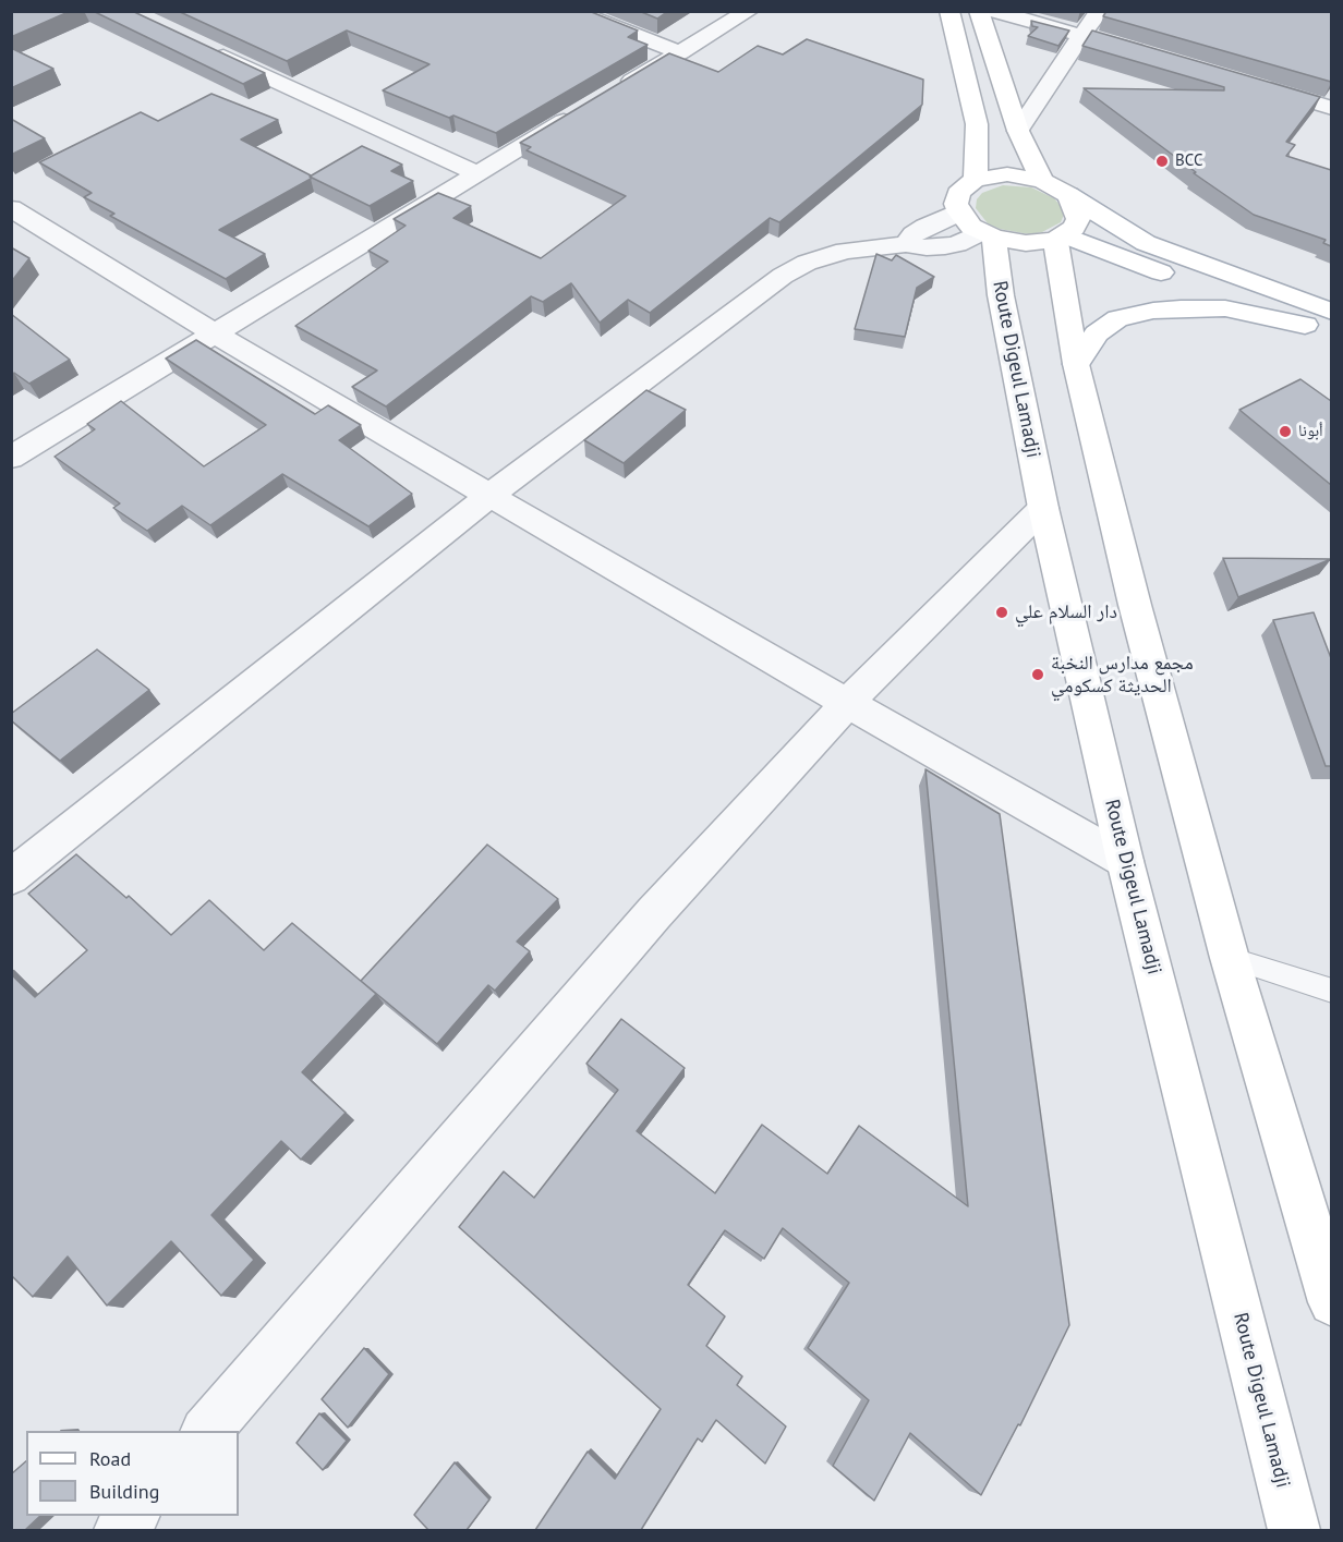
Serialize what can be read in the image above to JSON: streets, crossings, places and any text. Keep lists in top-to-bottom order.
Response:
{
  "streets": {
    "main road": ["Route Digeul Lamadji"]
  },
  "places": [
    "BCC",
    "أبونا",
    "دار السلام علي",
    "مجمع مدارس النخبة الحديثة كسكومي"
  ],
  "legend": ["Road", "Building"]
}
